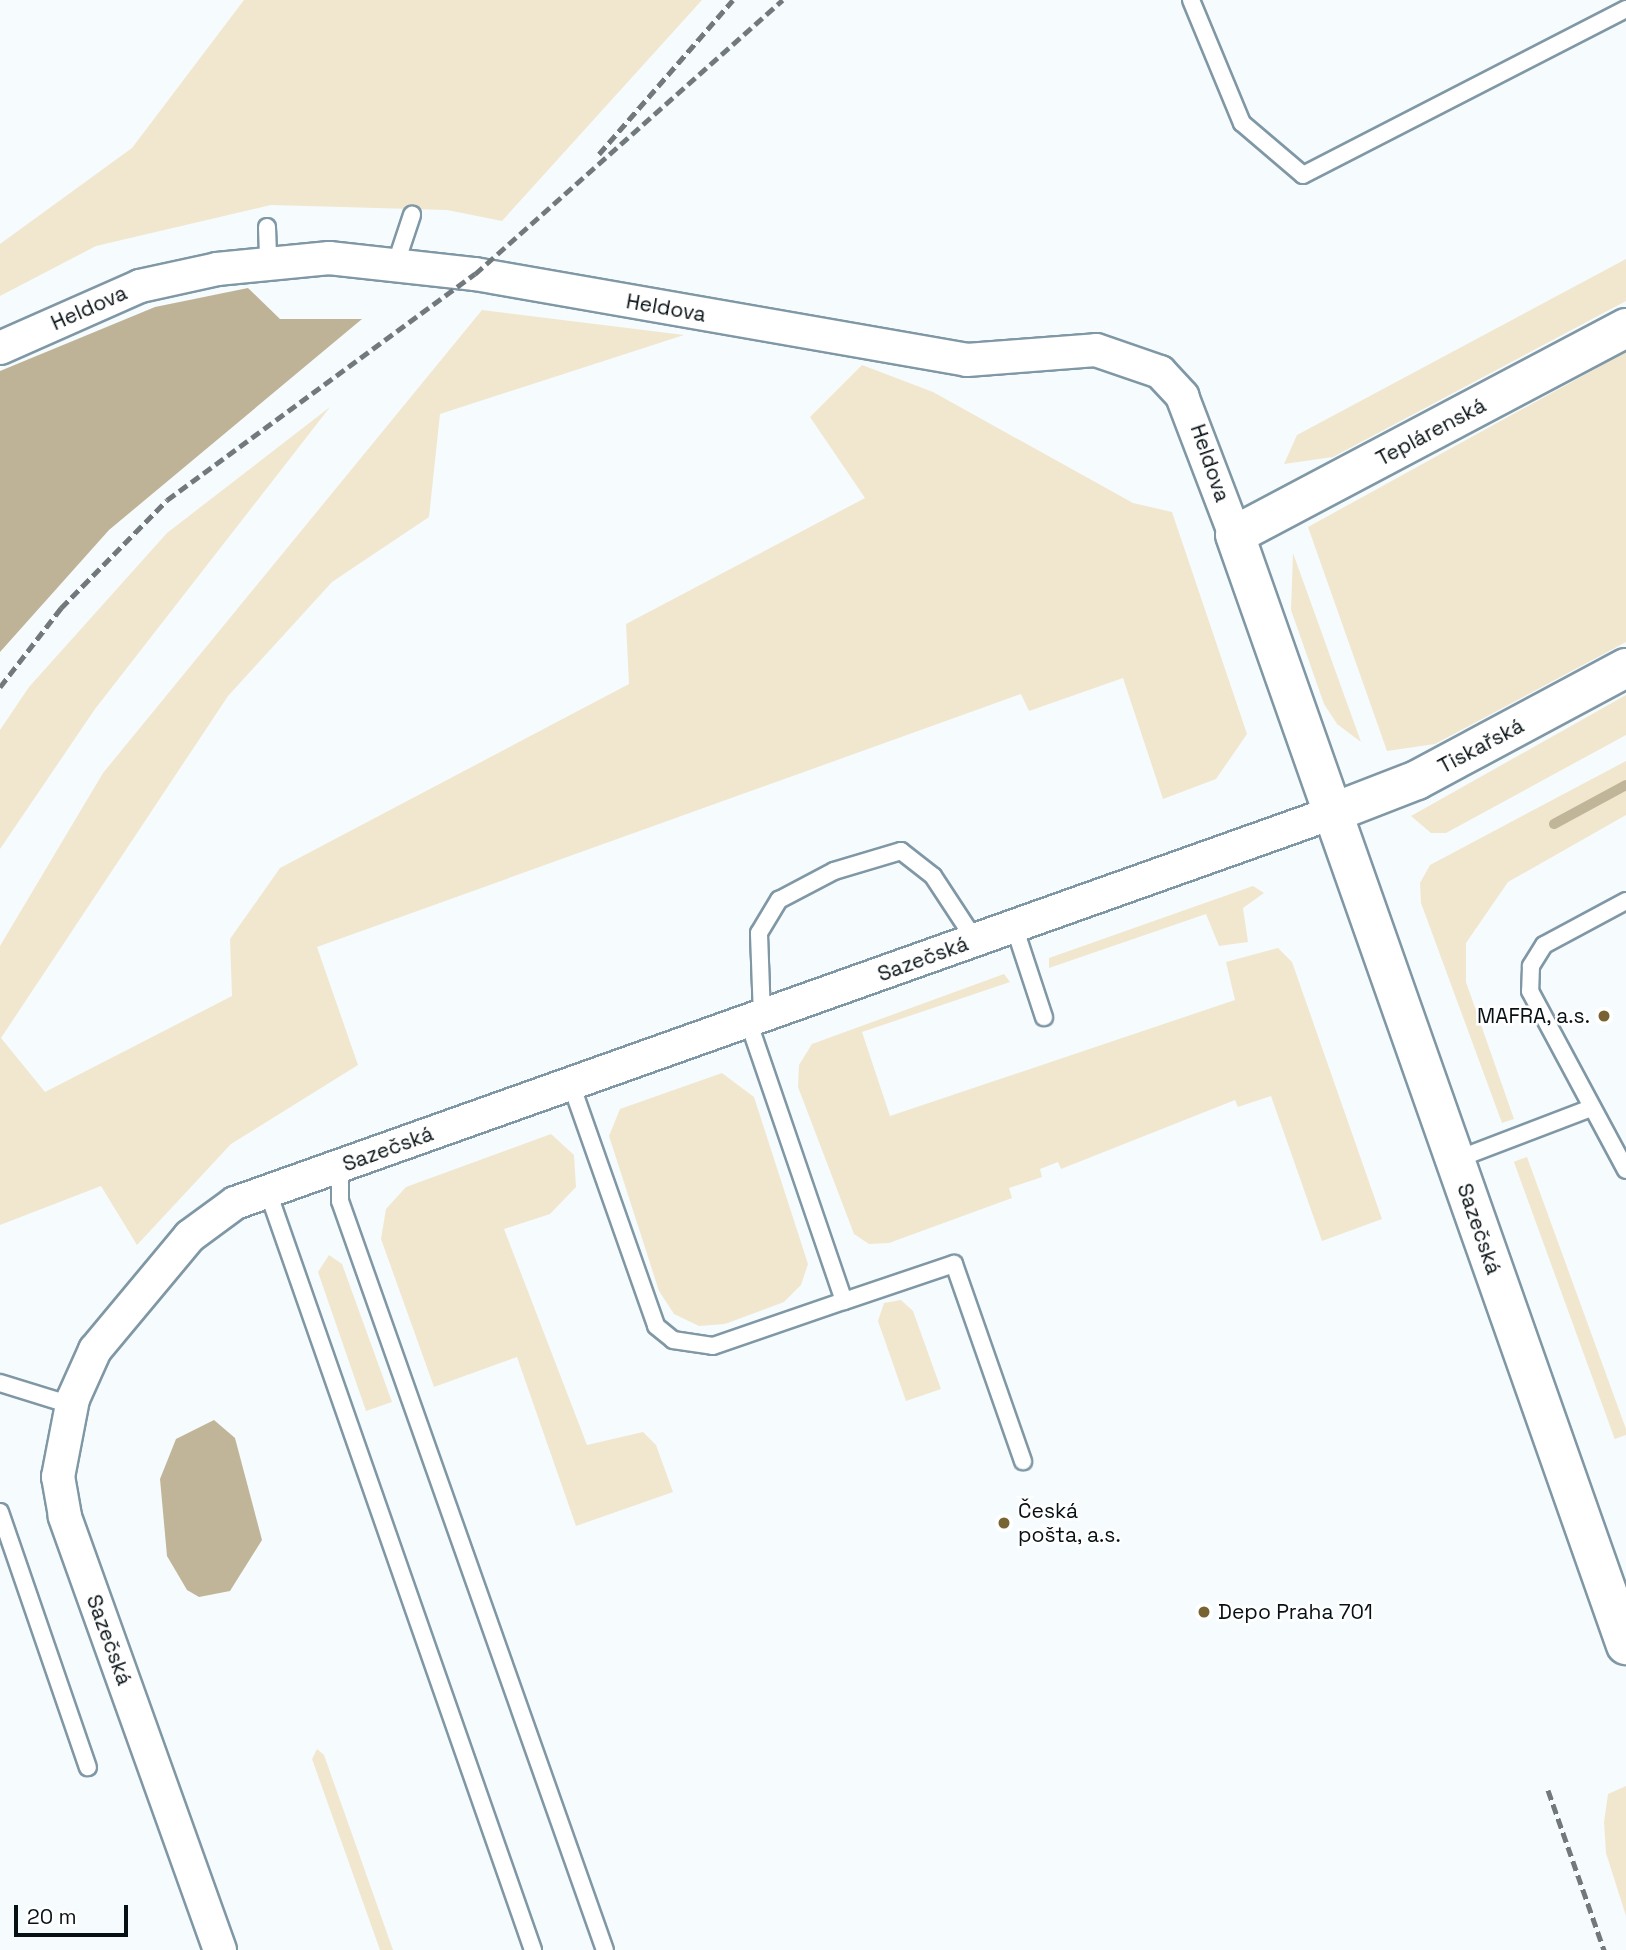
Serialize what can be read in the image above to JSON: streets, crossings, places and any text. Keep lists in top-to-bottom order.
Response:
{
  "streets": {
    "street": [
      "Heldova",
      "Teplárenská",
      "Tiskařská",
      "Sazečská"
    ]
  },
  "crossings": [
    ["Heldova", "Teplárenská"],
    ["Heldova", "Sazečská"],
    ["Teplárenská", "Sazečská"],
    ["Tiskařská", "Sazečská"]
  ],
  "places": ["MAFRA, a.s.", "Česká pošta, a.s.", "Depo Praha 701"],
  "scale_bar": "20 m"
}
